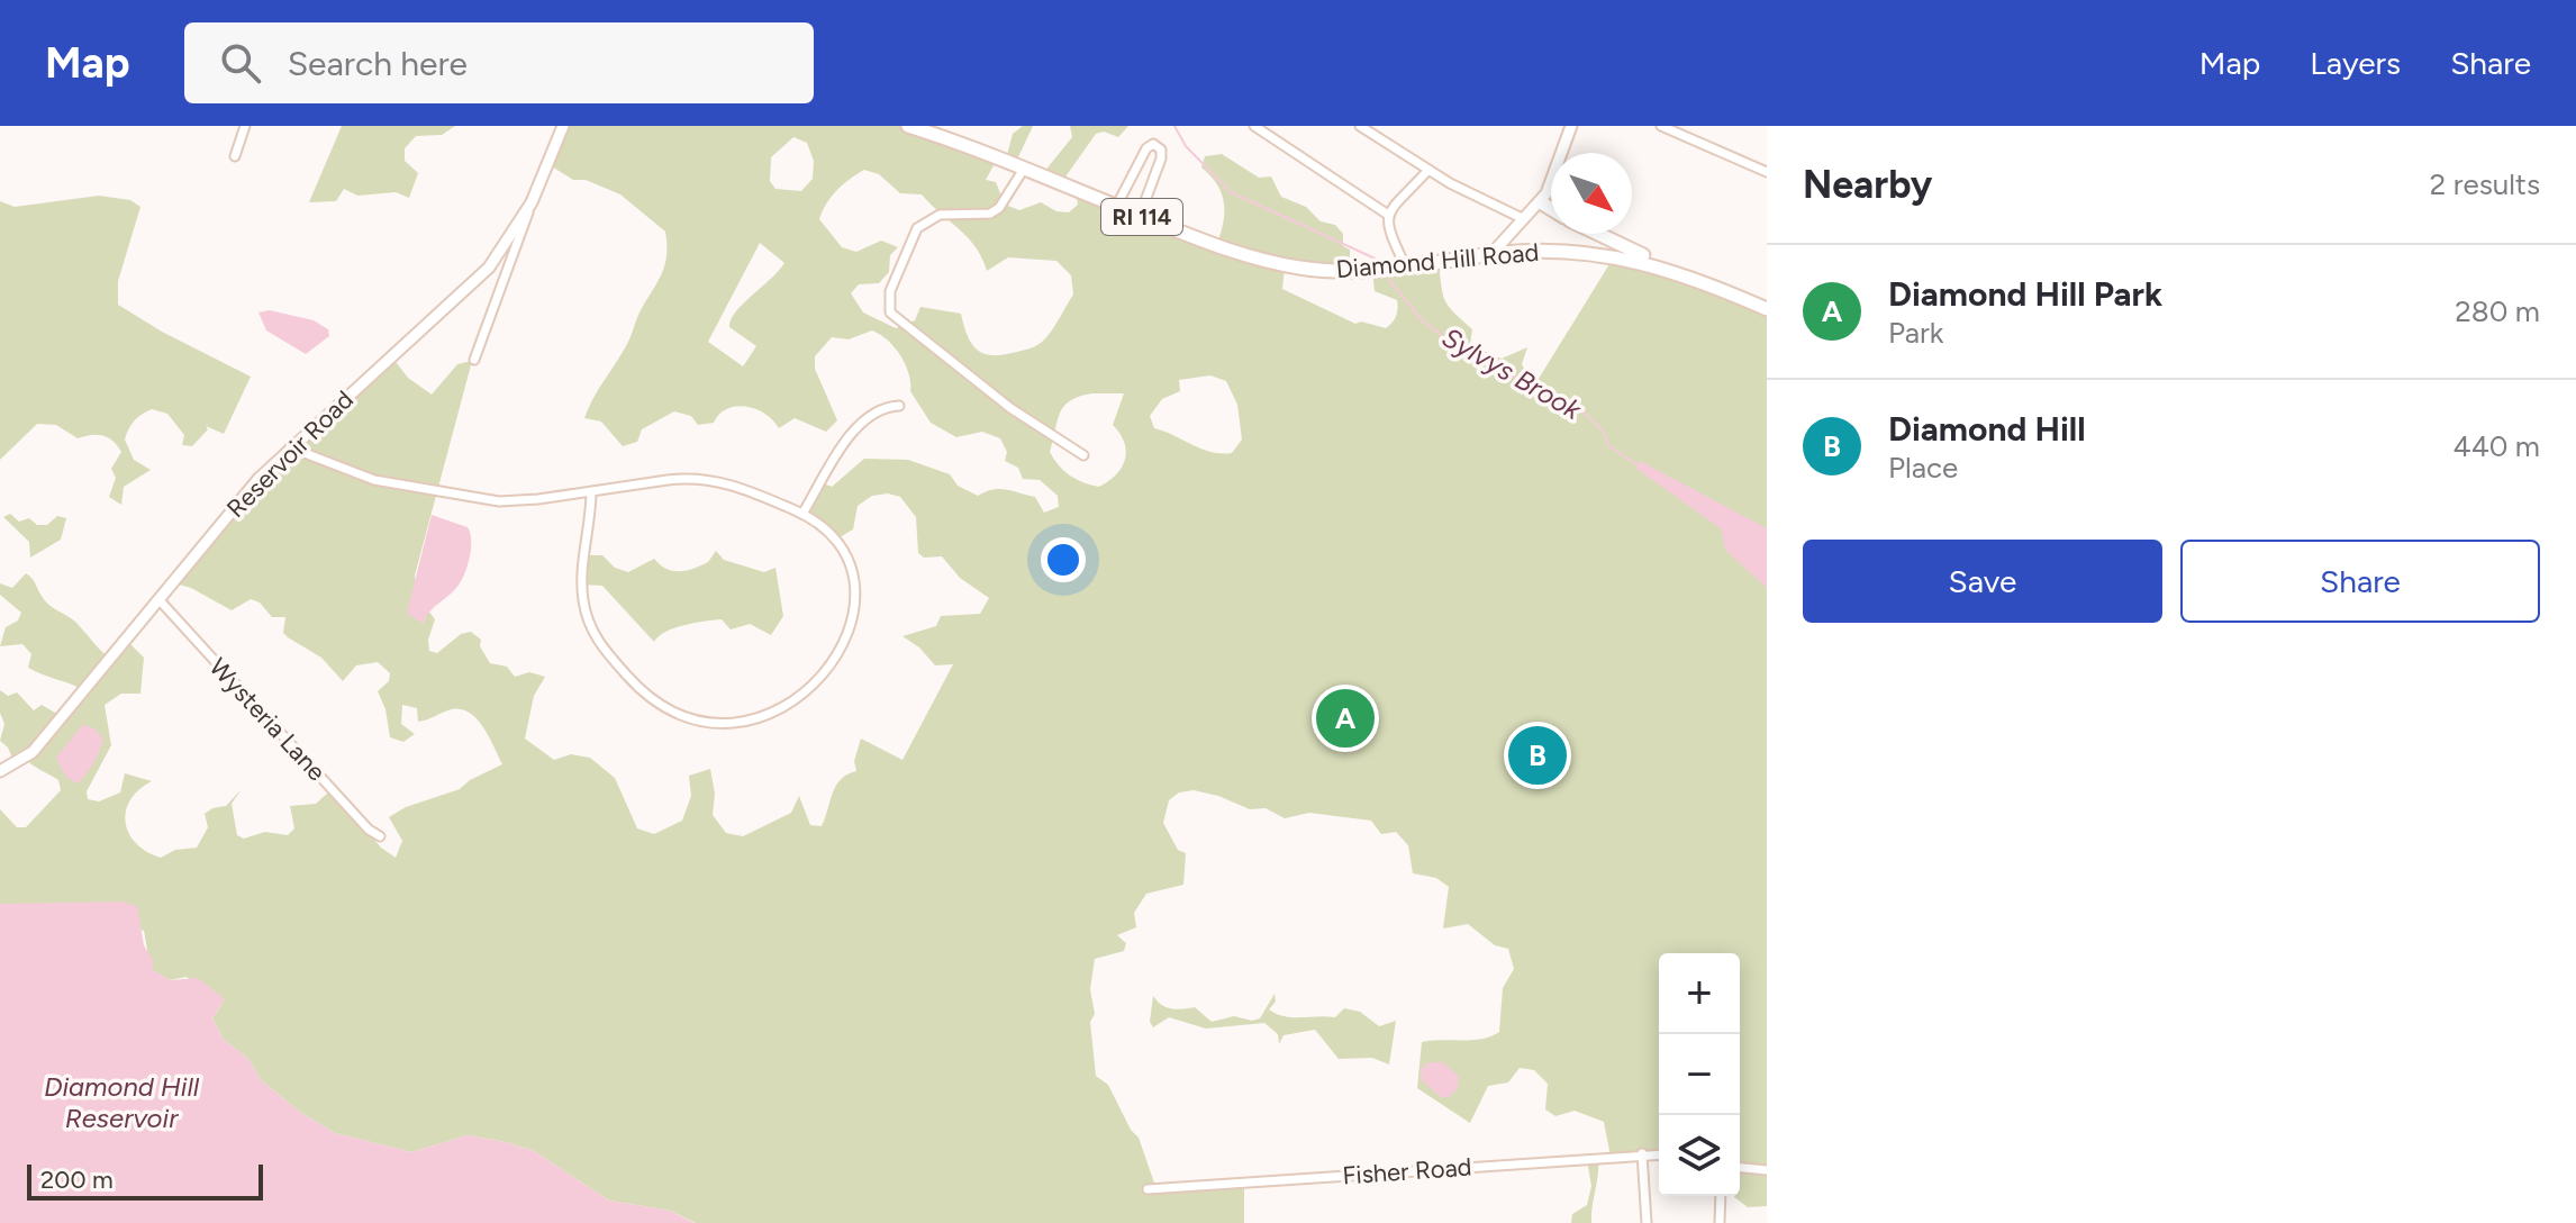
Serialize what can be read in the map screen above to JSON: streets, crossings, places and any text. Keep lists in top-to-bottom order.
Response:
{
  "streets": {
    "main road": ["RI 114", "Diamond Hill Road"],
    "street": ["Reservoir Road", "Wysteria Lane", "Fisher Road"]
  },
  "crossings": [
    ["Reservoir Road", "Wysteria Lane"]
  ],
  "water": ["Sylvys Brook", "Diamond Hill Reservoir"],
  "scale_bar": "200 m",
  "north": "bottom right",
  "page": {
    "header": "Map",
    "search": "Search here",
    "nav": ["Map", "Layers", "Share"],
    "heading": ["Nearby", "2 results"],
    "list": [
      {
        "mark": "A",
        "name": "Diamond Hill Park",
        "note": "Park",
        "value": "280 m"
      },
      {
        "mark": "B",
        "name": "Diamond Hill",
        "note": "Place",
        "value": "440 m"
      }
    ],
    "buttons": ["Save", "Share"],
    "pins": ["A", "B"],
    "map_buttons": ["+", "−"],
    "scale": "200 m"
  }
}
